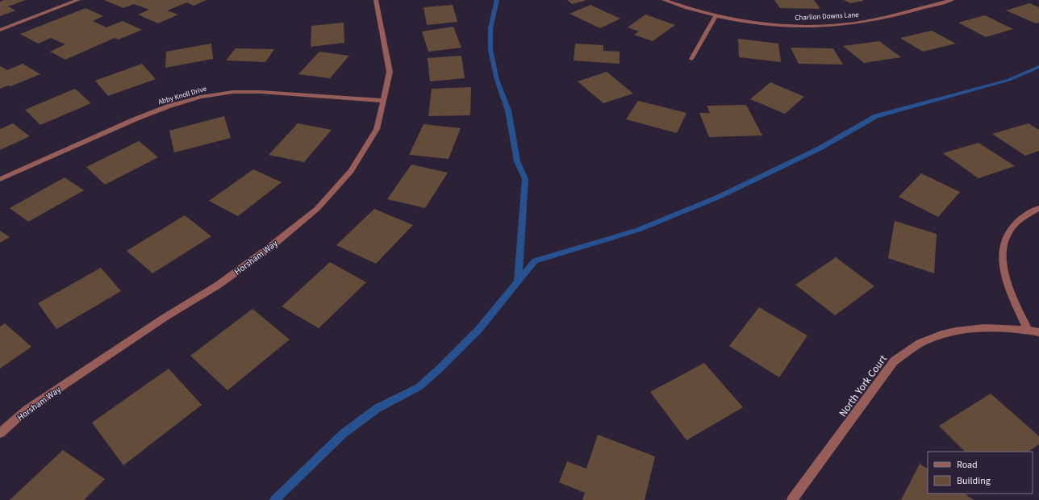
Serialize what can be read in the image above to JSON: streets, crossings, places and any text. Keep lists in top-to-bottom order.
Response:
{
  "streets": {
    "street": [
      "Charlion Downs Lane",
      "Abby Knoll Drive",
      "Horsham Way",
      "North York Court"
    ]
  },
  "crossings": [
    ["Abby Knoll Drive", "Horsham Way"]
  ],
  "legend": ["Road", "Building"]
}
